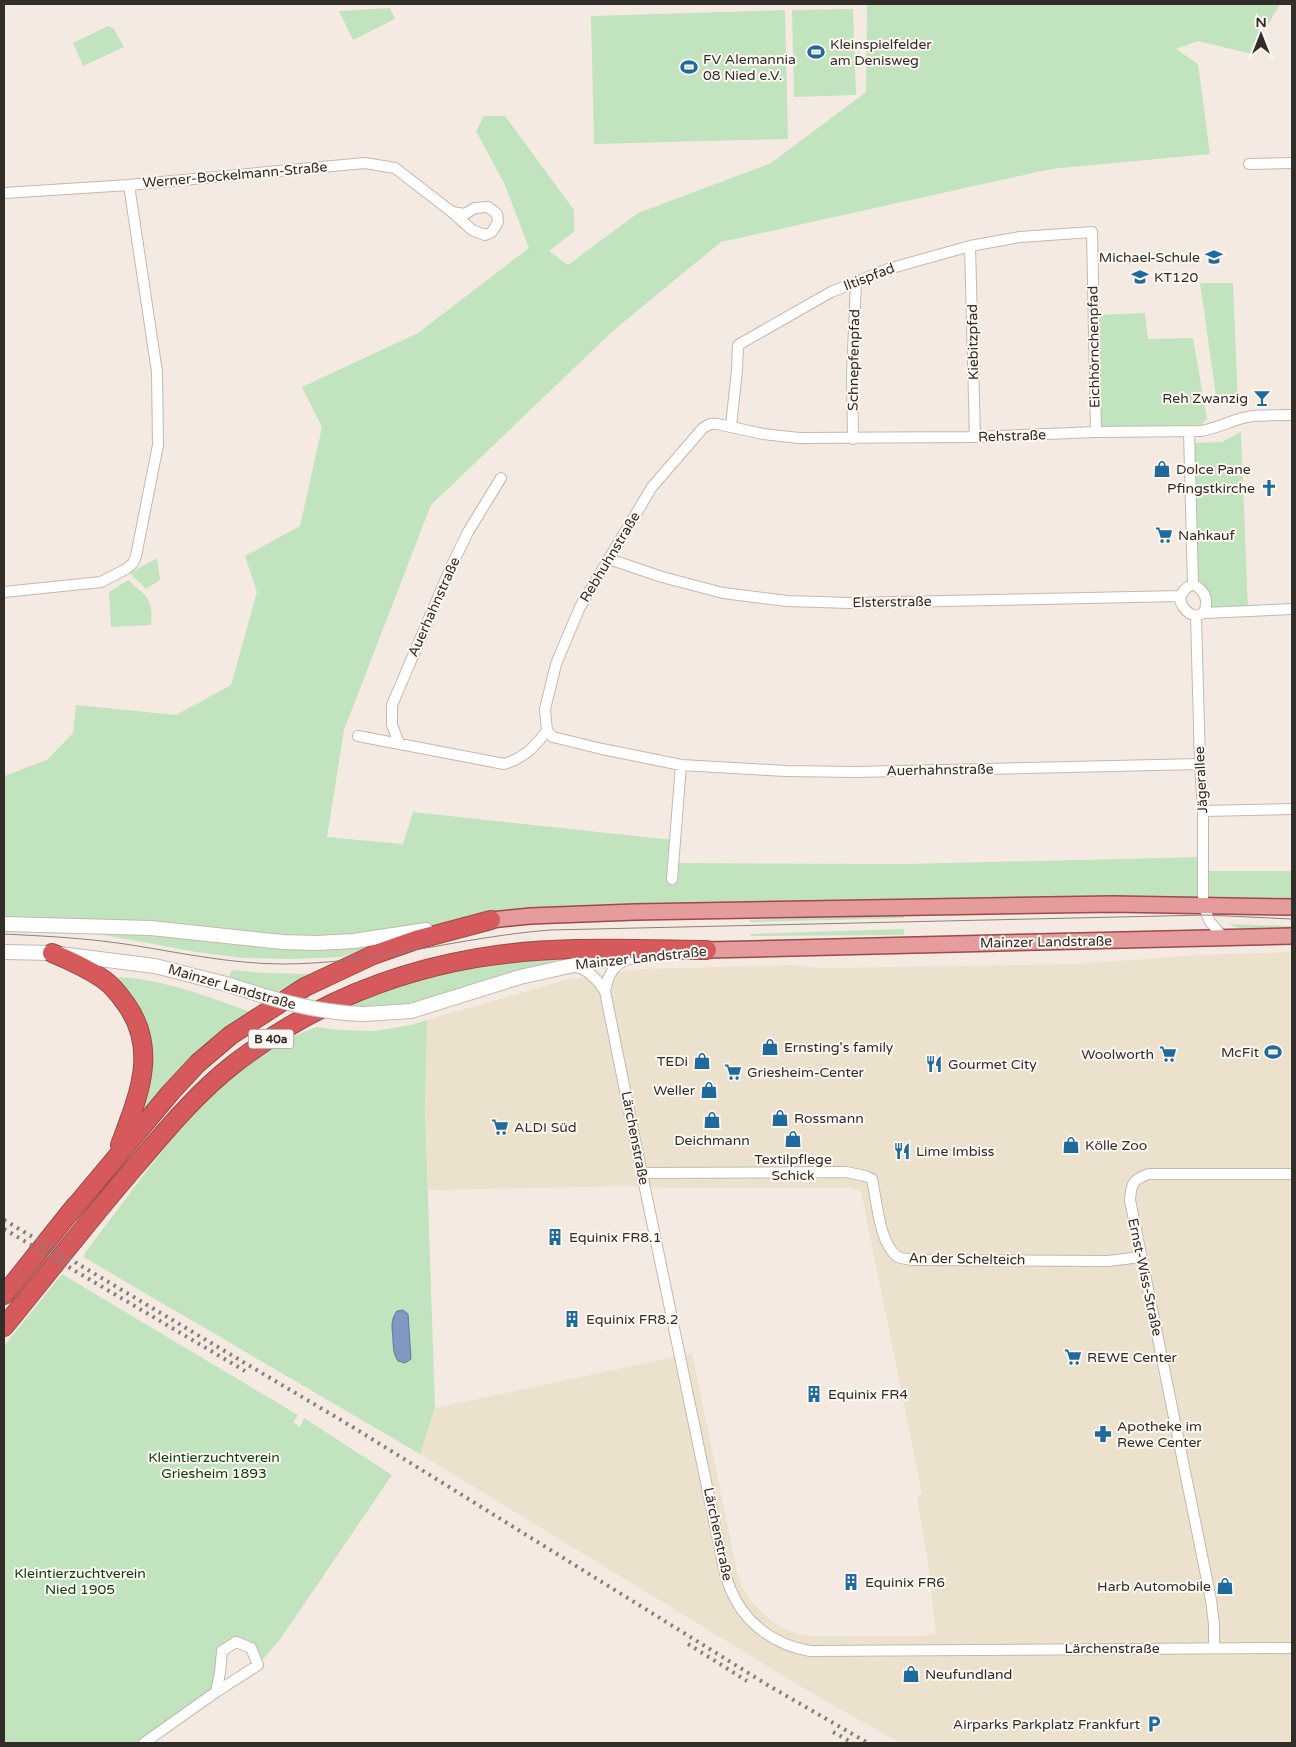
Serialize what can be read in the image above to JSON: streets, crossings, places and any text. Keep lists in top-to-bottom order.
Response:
{
  "streets": {
    "highway": ["B 40a"],
    "main road": ["Mainzer Landstraße"],
    "street": [
      "Werner-Bockelmann-Straße",
      "Iltispfad",
      "Kiebitzpfad",
      "Eichhörnchenpfad",
      "Schnepfenpfad",
      "Rehstraße",
      "Rebhuhnstraße",
      "Elsterstraße",
      "Auerhahnstraße",
      "Jägerallee",
      "Lärchenstraße",
      "An der Schelteich",
      "Ernst-Wiss-Straße"
    ]
  },
  "crossings": [
    ["Iltispfad", "Kiebitzpfad"],
    ["Iltispfad", "Eichhörnchenpfad"],
    ["Iltispfad", "Schnepfenpfad"],
    ["Iltispfad", "Rehstraße"],
    ["Iltispfad", "Rebhuhnstraße"],
    ["Kiebitzpfad", "Rehstraße"],
    ["Eichhörnchenpfad", "Rehstraße"],
    ["Schnepfenpfad", "Rehstraße"],
    ["Rehstraße", "Rebhuhnstraße"],
    ["Rebhuhnstraße", "Elsterstraße"],
    ["Rebhuhnstraße", "Auerhahnstraße"],
    ["Elsterstraße", "Jägerallee"],
    ["Auerhahnstraße", "Jägerallee"],
    ["Jägerallee", "Mainzer Landstraße"],
    ["Mainzer Landstraße", "B 40a"],
    ["Lärchenstraße", "An der Schelteich"],
    ["Lärchenstraße", "Ernst-Wiss-Straße"],
    ["An der Schelteich", "Ernst-Wiss-Straße"]
  ],
  "parks": ["Kleintierzuchtverein Griesheim 1893", "Kleintierzuchtverein Nied 1905"],
  "places": {
    "sports": ["Kleinspielfelder am Denisweg", "FV Alemannia 08 Nied e.V.", "McFit"],
    "school or university": ["Michael-Schule", "KT120"],
    "bar": ["Reh Zwanzig"],
    "shop": [
      "Dolce Pane",
      "Ernsting's family",
      "TEDi",
      "Weller",
      "Rossmann",
      "Deichmann",
      "Textilpflege Schick",
      "Kölle Zoo",
      "Harb Automobile",
      "Neufundland"
    ],
    "church": ["Pfingstkirche"],
    "supermarket": [
      "Nahkauf",
      "Woolworth",
      "Griesheim-Center",
      "ALDI Süd",
      "REWE Center"
    ],
    "restaurant": ["Gourmet City", "Lime Imbiss"],
    "building": [
      "Equinix FR8.1",
      "Equinix FR8.2",
      "Equinix FR4",
      "Equinix FR6"
    ],
    "pharmacy": ["Apotheke im Rewe Center"],
    "parking": ["Airparks Parkplatz Frankfurt"]
  },
  "north": "top"
}
